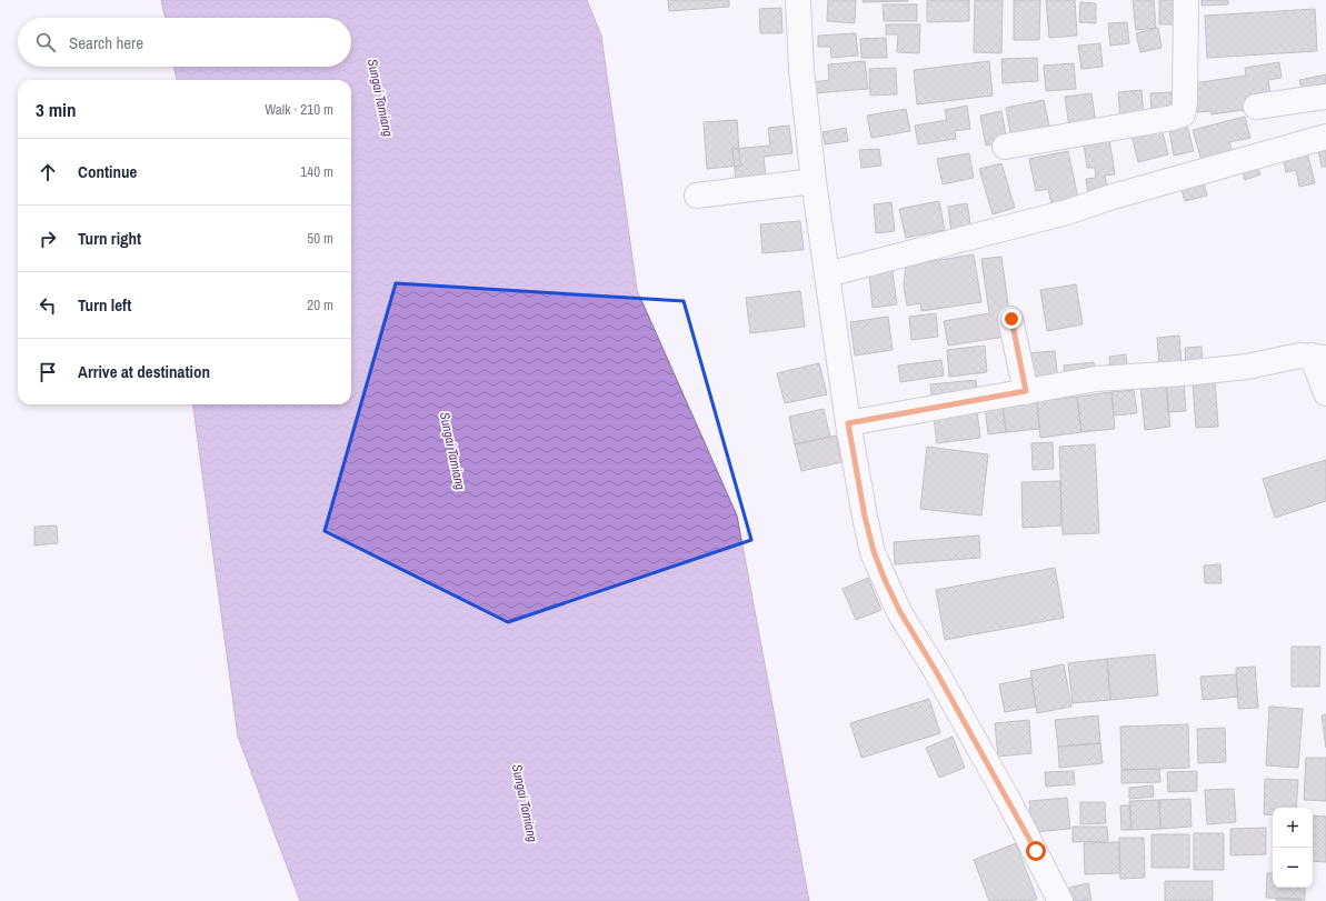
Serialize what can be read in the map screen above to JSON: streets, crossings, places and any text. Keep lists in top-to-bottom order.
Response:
{
  "water": ["Sungai Tamiang"],
  "page": {
    "search": "Search here",
    "heading": ["3 min", "Walk · 210 m"],
    "list": [
      ["Continue", "140 m"],
      ["Turn right", "50 m"],
      ["Turn left", "20 m"],
      "Arrive at destination"
    ],
    "map_buttons": ["+", "−"]
  }
}
